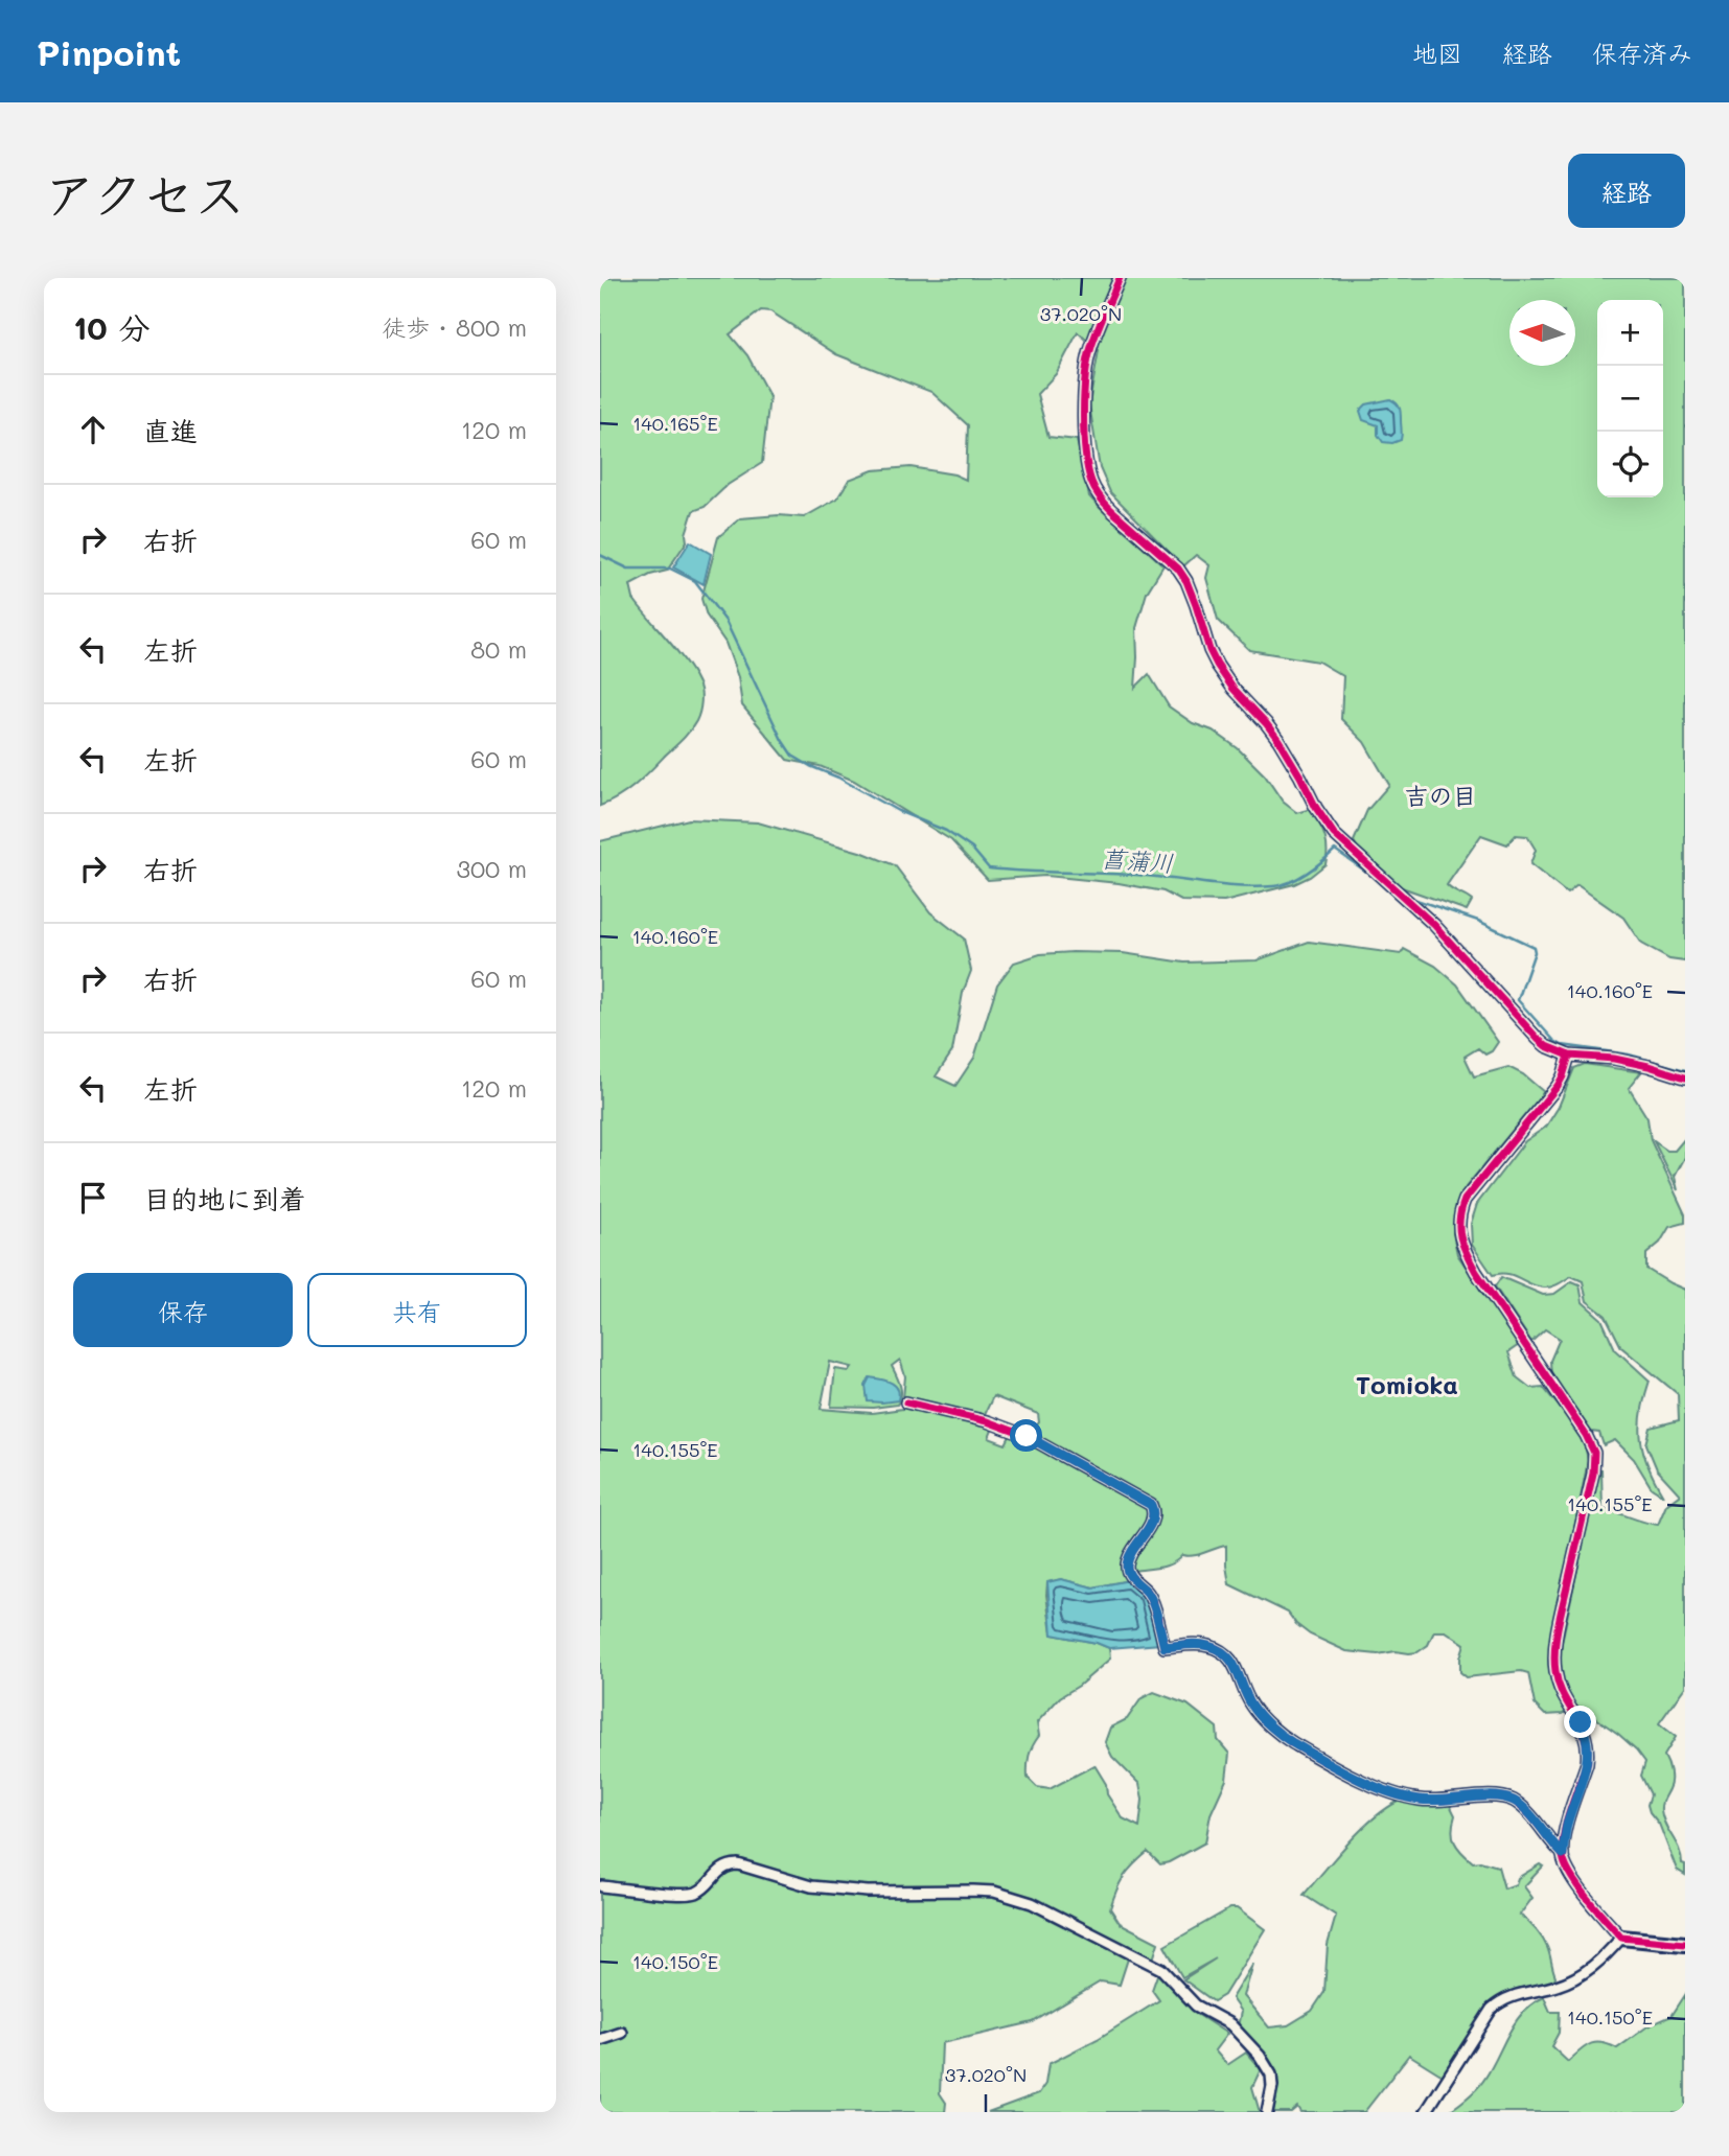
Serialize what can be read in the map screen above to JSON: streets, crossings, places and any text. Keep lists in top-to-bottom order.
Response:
{
  "districts": ["吉の目", "Tomioka"],
  "water": ["菖蒲川"],
  "north": "left",
  "page": {
    "header": "Pinpoint",
    "nav": ["地図", "経路", "保存済み"],
    "title": "アクセス",
    "buttons": [
      "経路",
      ["保存", "共有"]
    ],
    "heading": ["10 分", "徒歩 · 800 m"],
    "map_buttons": ["+", "−"],
    "list": [
      ["直進", "120 m"],
      ["右折", "60 m"],
      ["左折", "80 m"],
      ["左折", "60 m"],
      ["右折", "300 m"],
      ["右折", "60 m"],
      ["左折", "120 m"],
      "目的地に到着"
    ]
  },
  "coordinates": [
    "37.020°N",
    "140.165°E",
    "140.160°E",
    "140.155°E",
    "140.150°E"
  ]
}
